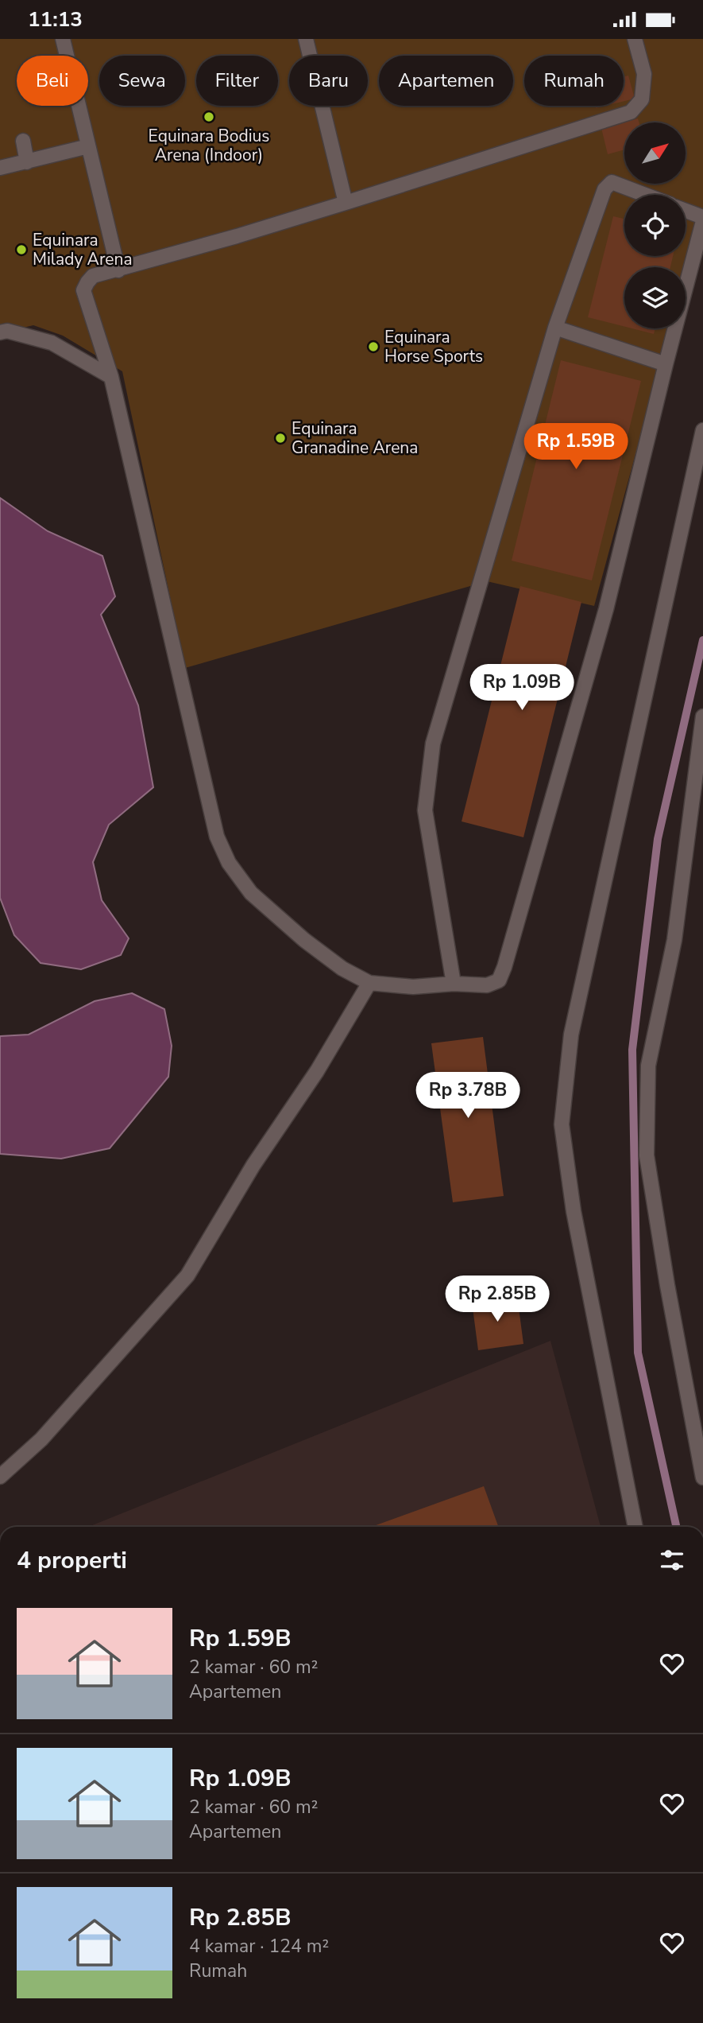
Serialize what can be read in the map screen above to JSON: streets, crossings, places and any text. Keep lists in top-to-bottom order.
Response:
{
  "places": [
    "Equinara Bodius Arena (Indoor)",
    "Equinara Milady Arena",
    "Equinara Horse Sports",
    "Equinara Granadine Arena"
  ],
  "north": "top right",
  "page": {
    "status": "11:13",
    "chip": [
      "Beli",
      "Sewa",
      "Filter",
      "Baru",
      "Apartemen",
      "Rumah"
    ],
    "price": [
      "Rp 1.59B",
      "Rp 1.09B",
      "Rp 3.78B",
      "Rp 2.85B"
    ],
    "heading": "4 properti",
    "list": [
      {
        "name": "Rp 1.59B",
        "note": "2 kamar · 60 m² · Apartemen"
      },
      {
        "name": "Rp 1.09B",
        "note": "2 kamar · 60 m² · Apartemen"
      },
      {
        "name": "Rp 2.85B",
        "note": "4 kamar · 124 m² · Rumah"
      }
    ]
  }
}
